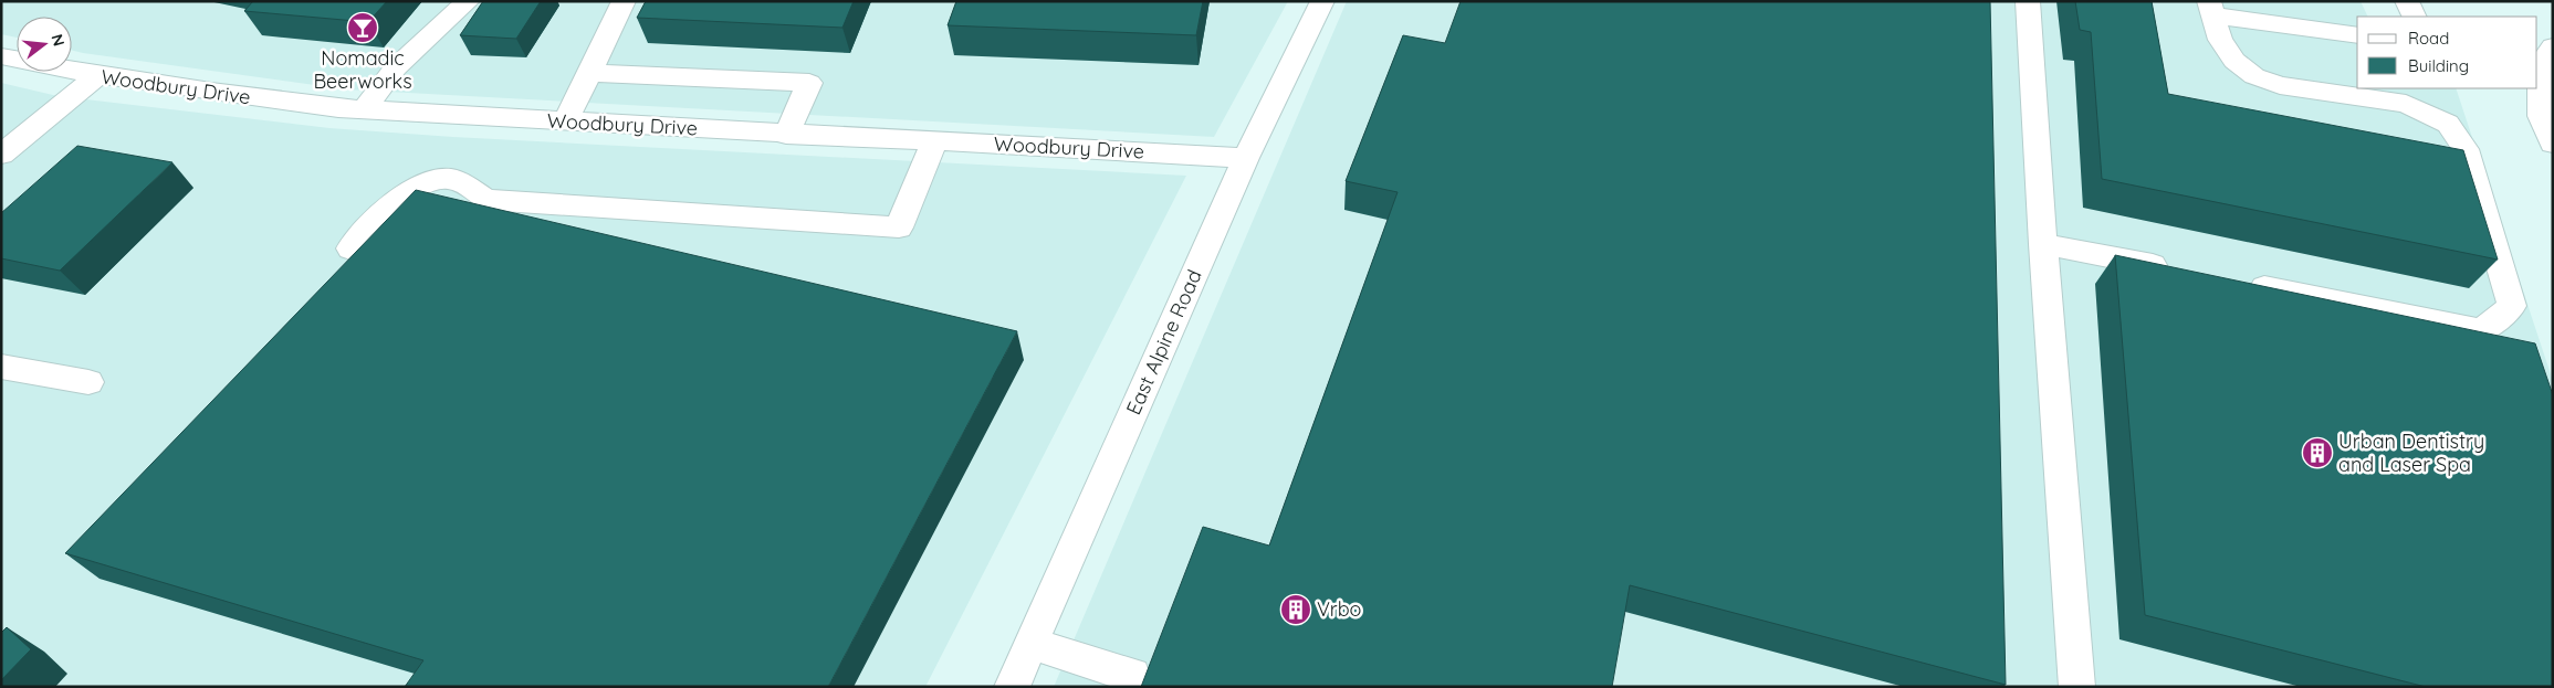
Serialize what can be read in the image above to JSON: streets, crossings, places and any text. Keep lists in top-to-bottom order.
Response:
{
  "streets": {
    "street": ["Woodbury Drive", "East Alpine Road"]
  },
  "crossings": [
    ["Woodbury Drive", "East Alpine Road"]
  ],
  "places": {
    "bar": ["Nomadic Beerworks"],
    "building": ["Urban Dentistry and Laser Spa", "Vrbo"]
  },
  "legend": ["Road", "Building"],
  "north": "right"
}
